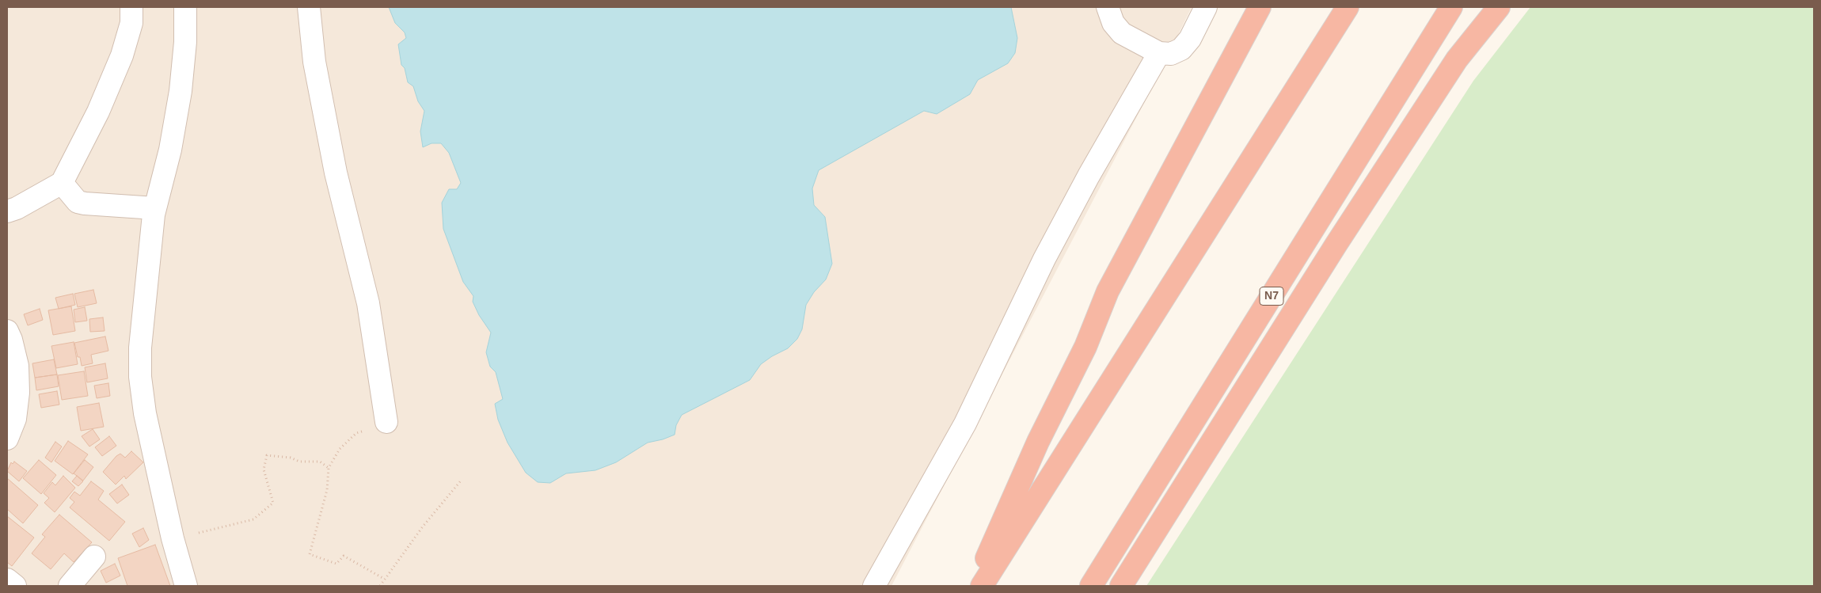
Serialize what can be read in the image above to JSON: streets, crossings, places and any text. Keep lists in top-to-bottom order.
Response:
{
  "streets": {
    "highway": ["N7"]
  }
}
